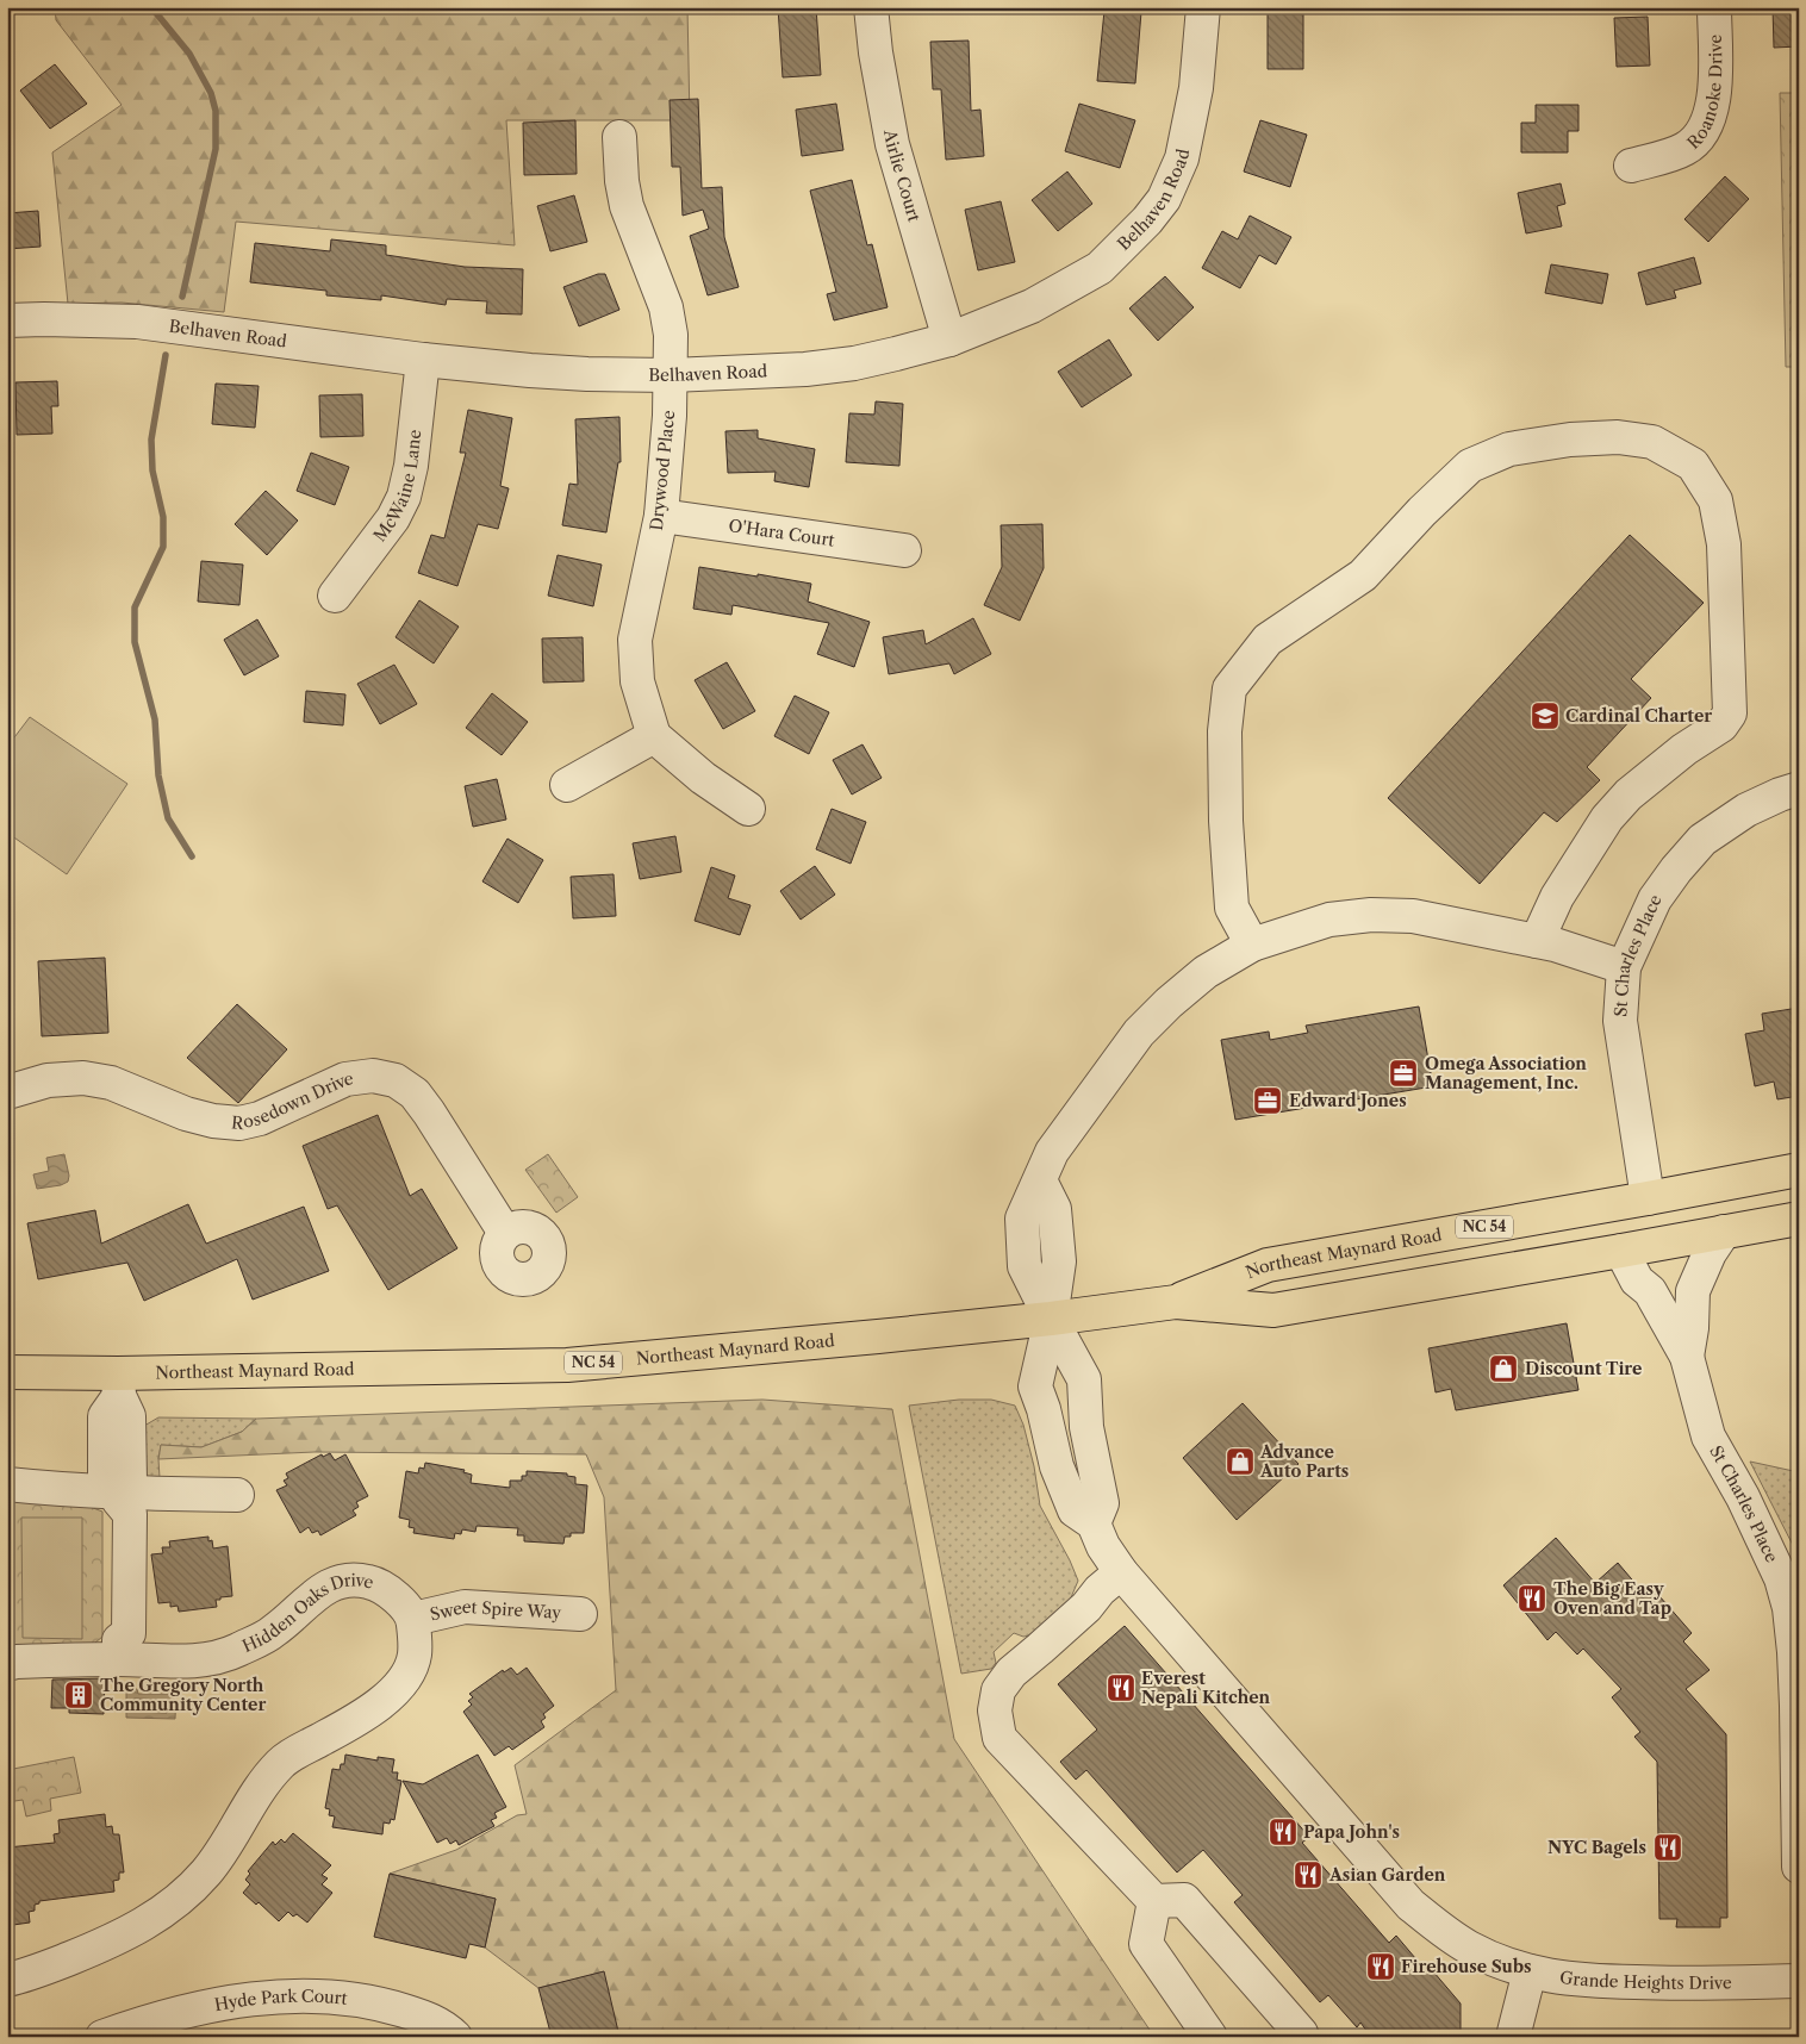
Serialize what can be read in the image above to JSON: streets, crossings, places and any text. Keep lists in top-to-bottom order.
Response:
{
  "streets": {
    "main road": ["NC 54", "Northeast Maynard Road"],
    "street": [
      "Roanoke Drive",
      "Airlie Court",
      "Belhaven Road",
      "Drywood Place",
      "McWaine Lane",
      "O'Hara Court",
      "St Charles Place",
      "Rosedown Drive",
      "Sweet Spire Way",
      "Hidden Oaks Drive",
      "Grande Heights Drive",
      "Hyde Park Court"
    ]
  },
  "crossings": [
    ["Airlie Court", "Belhaven Road"],
    ["Belhaven Road", "Drywood Place"],
    ["Belhaven Road", "McWaine Lane"],
    ["Drywood Place", "O'Hara Court"],
    ["St Charles Place", "Northeast Maynard Road"],
    ["Northeast Maynard Road", "Grande Heights Drive"],
    ["Sweet Spire Way", "Hidden Oaks Drive"]
  ],
  "places": {
    "school or university": ["Cardinal Charter"],
    "office": ["Omega Association Management, Inc.", "Edward Jones"],
    "shop": ["Discount Tire", "Advance Auto Parts"],
    "restaurant": [
      "The Big Easy Oven and Tap",
      "Everest Nepali Kitchen",
      "Papa John's",
      "NYC Bagels",
      "Asian Garden",
      "Firehouse Subs"
    ],
    "building": ["The Gregory North Community Center"]
  }
}
